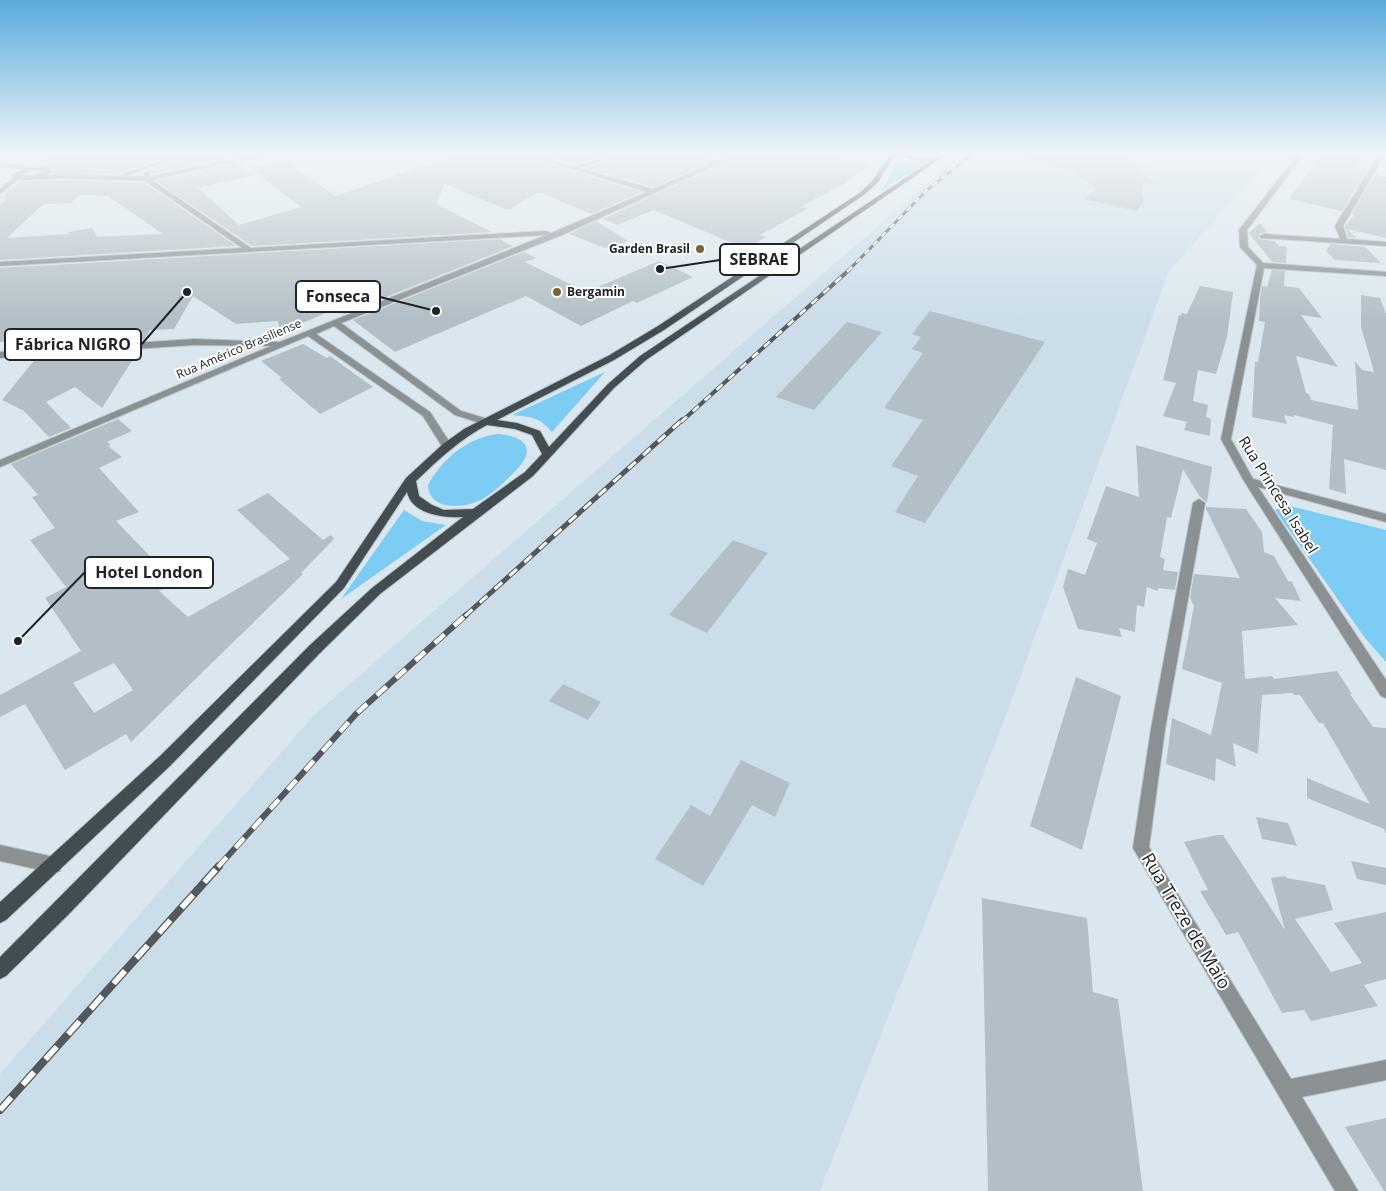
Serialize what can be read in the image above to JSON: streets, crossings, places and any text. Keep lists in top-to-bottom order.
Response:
{
  "streets": {
    "street": ["Rua Américo Brasiliense", "Rua Princesa Isabel", "Rua Treze de Maio"]
  },
  "places": [
    "Garden Brasil",
    "SEBRAE",
    "Fábrica NIGRO",
    "Bergamin",
    "Fonseca",
    "Hotel London"
  ]
}
